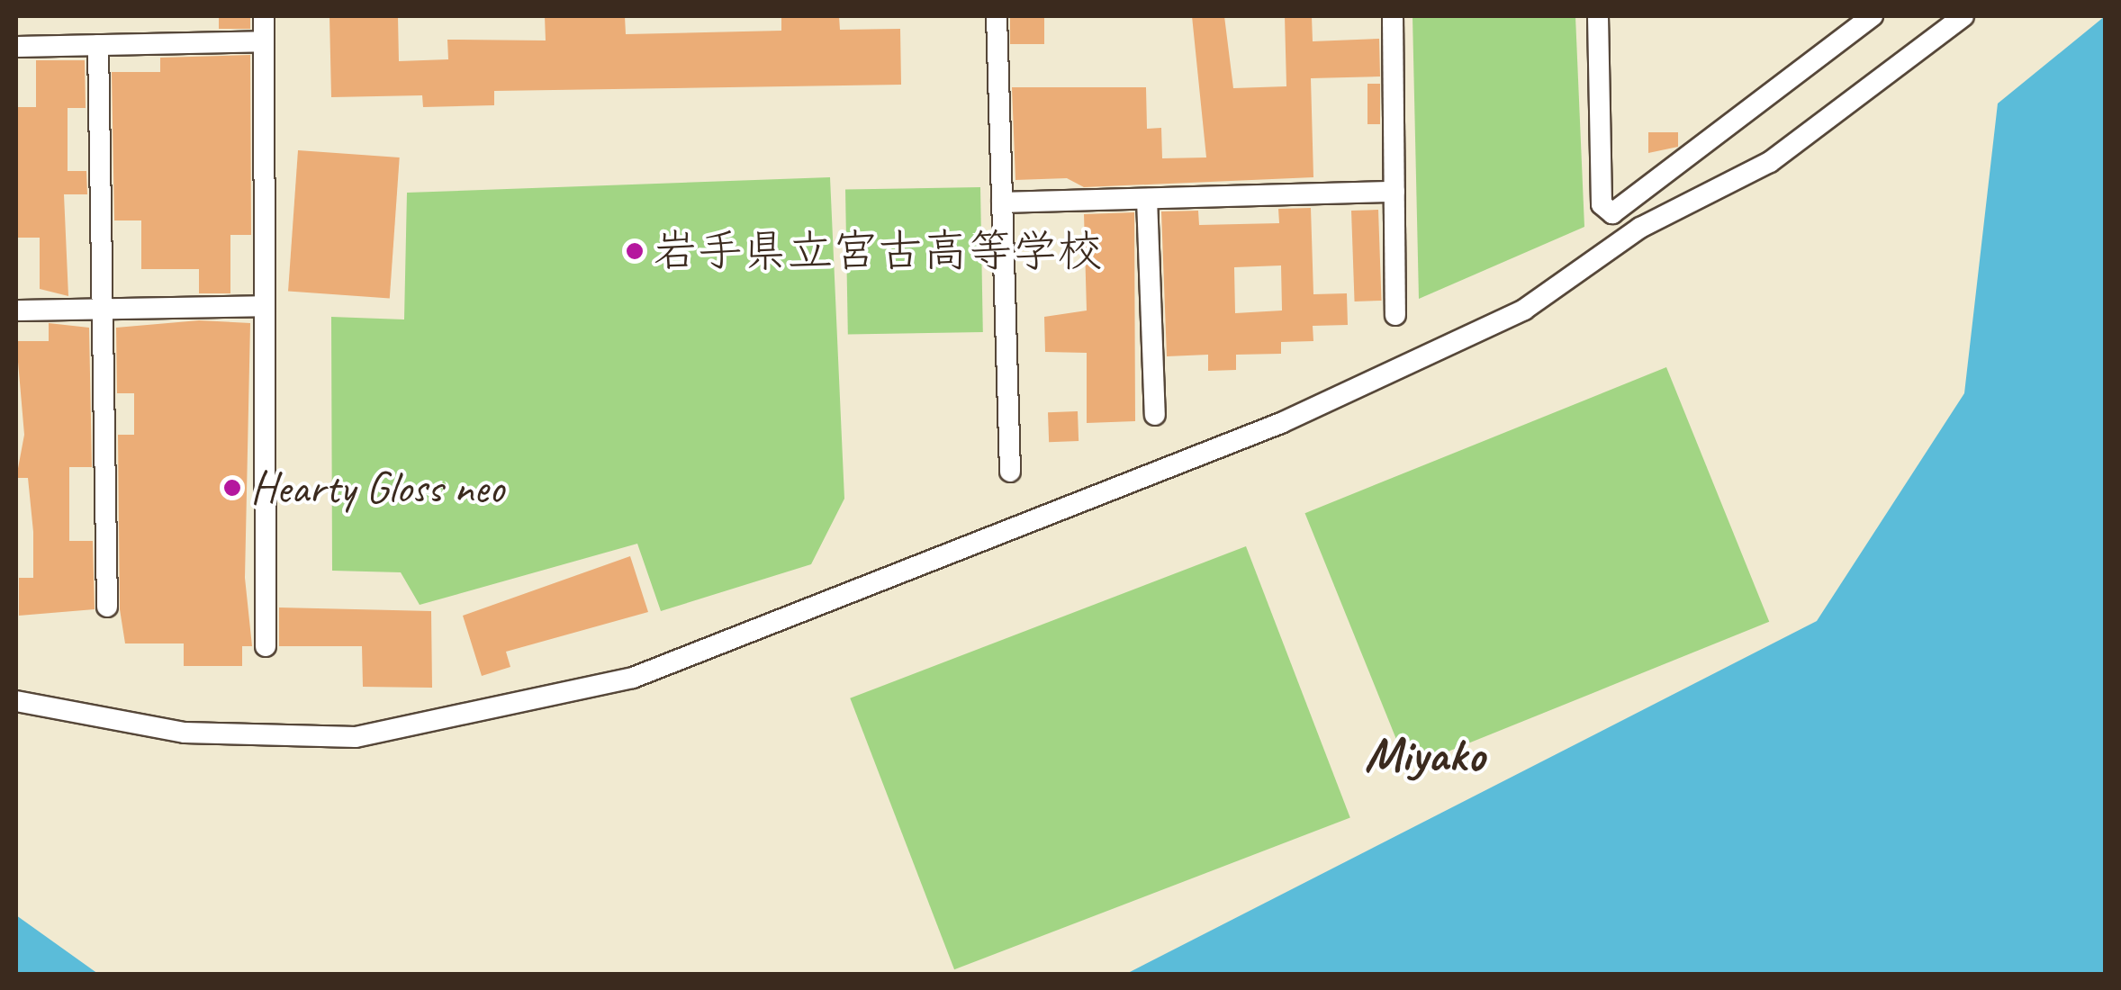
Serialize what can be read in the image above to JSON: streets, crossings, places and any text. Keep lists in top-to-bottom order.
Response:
{
  "districts": ["Miyako"],
  "places": ["岩手県立宮古高等学校", "Hearty Gloss neo"]
}
